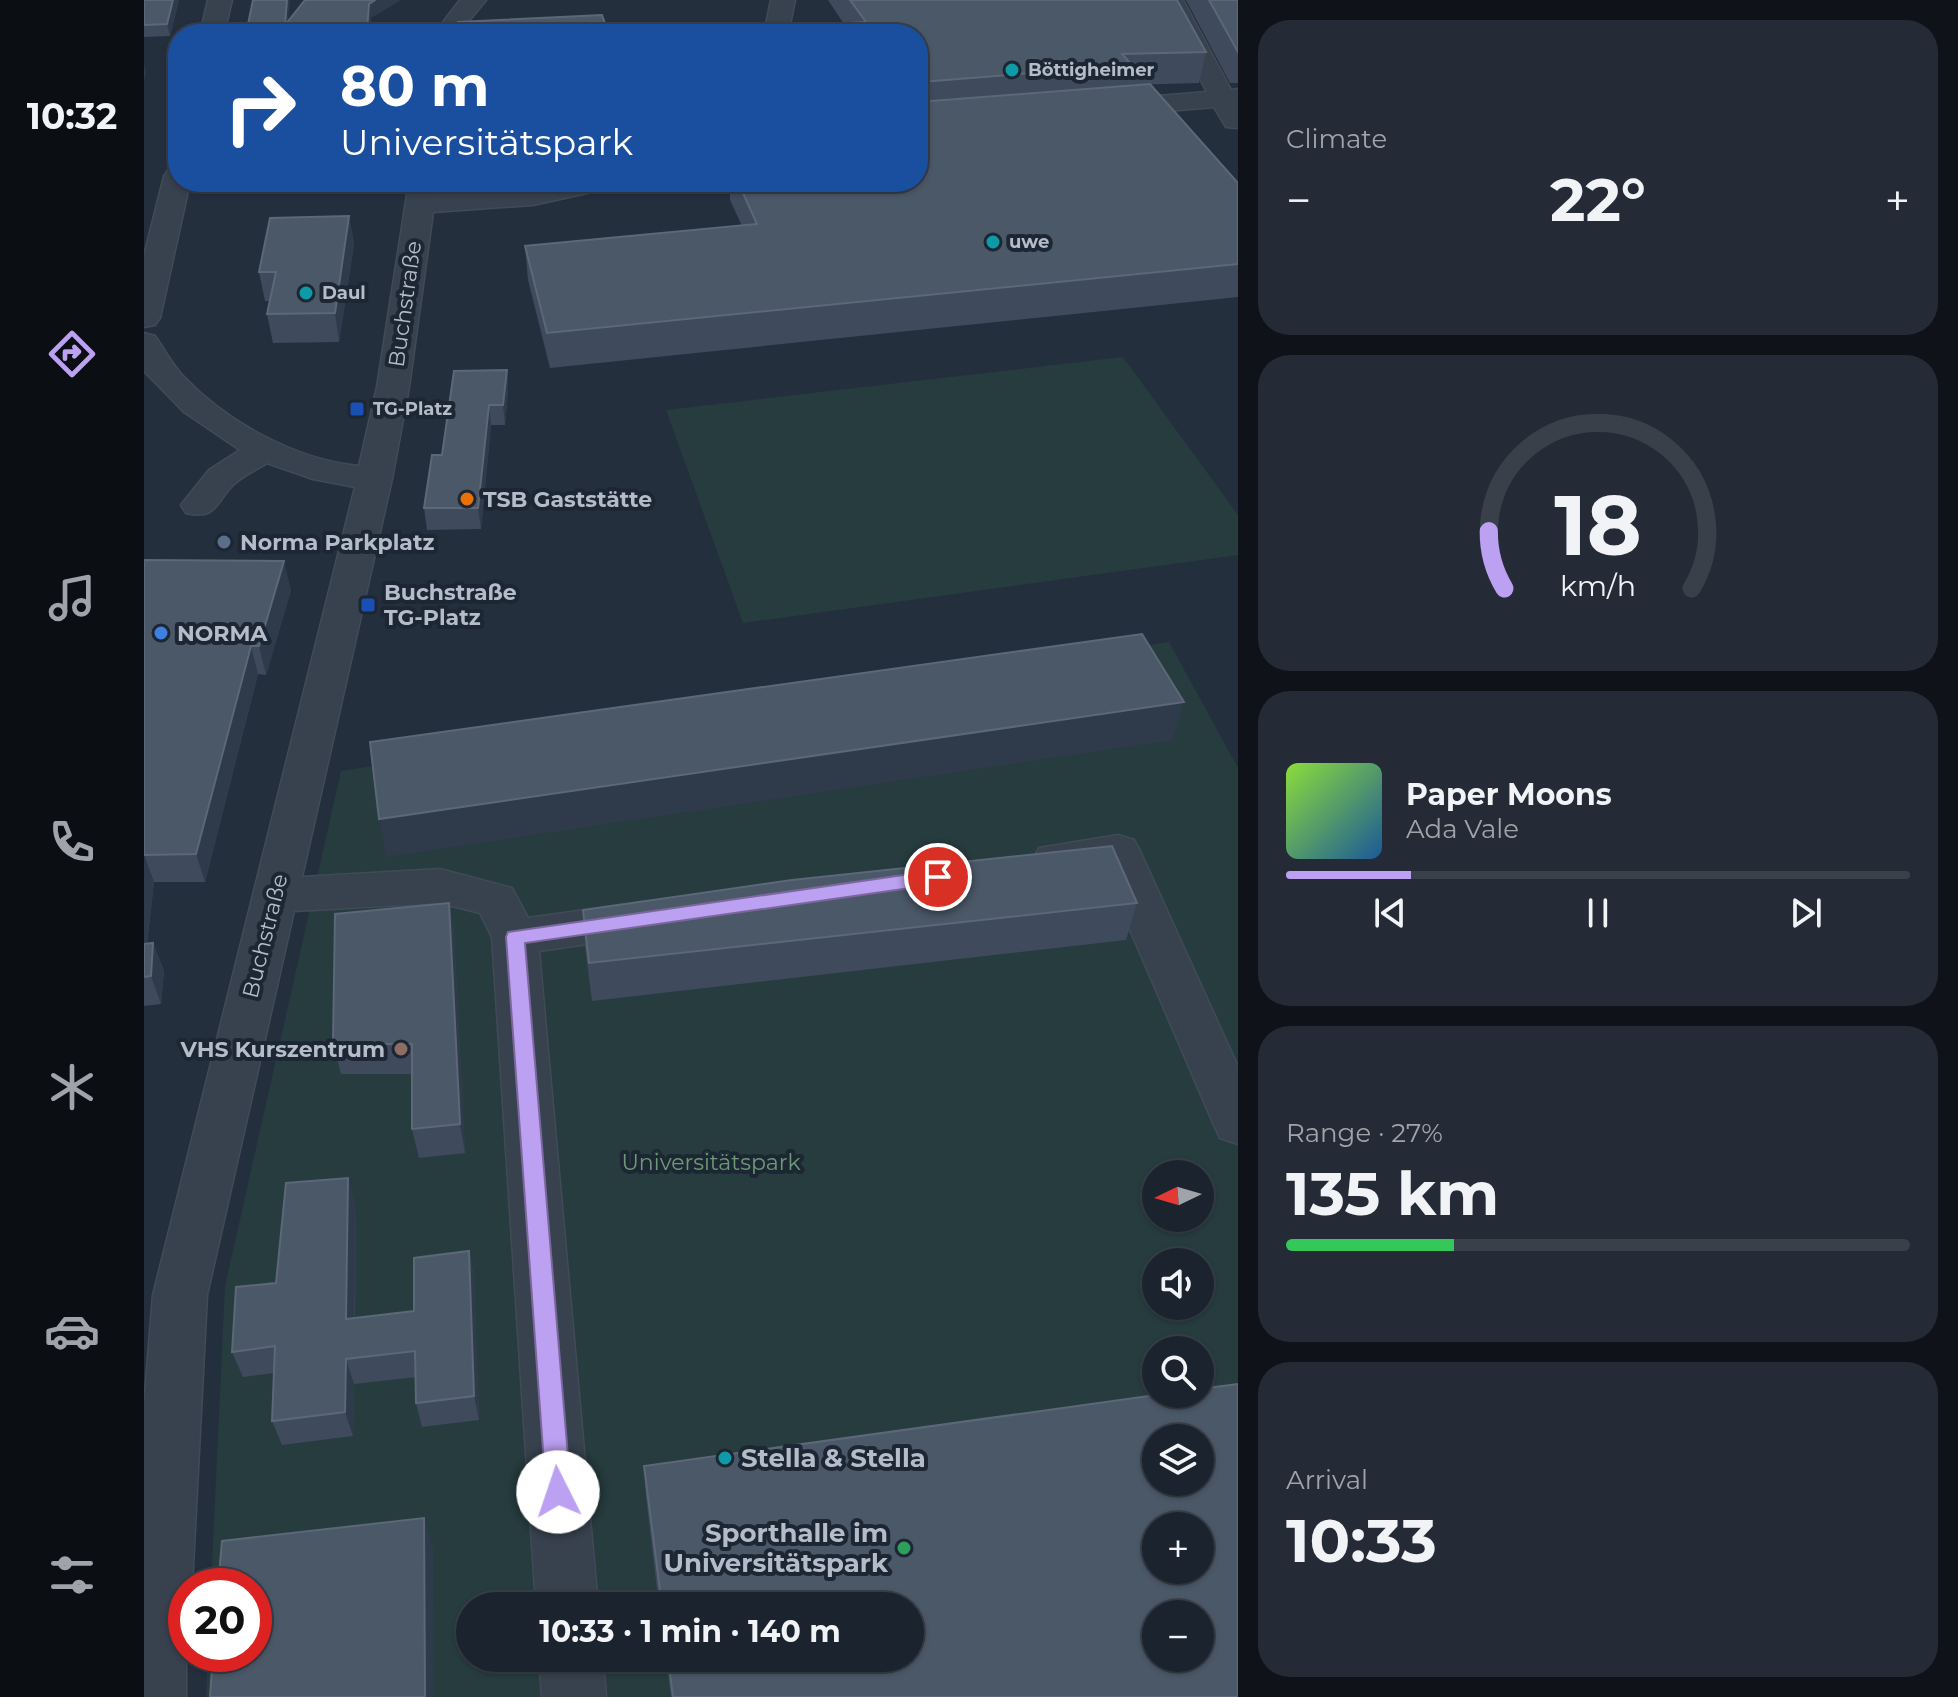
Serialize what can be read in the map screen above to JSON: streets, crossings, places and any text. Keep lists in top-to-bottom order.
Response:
{
  "streets": {
    "street": ["Buchstraße"]
  },
  "parks": ["Universitätspark"],
  "places": {
    "other": [
      "Böttigheimer",
      "uwe",
      "Daul",
      "TSB Gaststätte",
      "Norma Parkplatz",
      "NORMA",
      "VHS Kurszentrum",
      "Stella & Stella",
      "Sporthalle im Universitätspark"
    ],
    "transit": ["TG-Platz", "Buchstraße TG-Platz"]
  },
  "north": "left",
  "page": {
    "tabs": "10:32",
    "tile": [
      "Climate",
      ["Range · 27%", "135 km"],
      ["Arrival", "10:33"]
    ],
    "turn": ["80 m", "Universitätspark"],
    "heat": ["−", "22°", "+"],
    "song": ["Paper Moons", "Ada Vale"],
    "map_buttons": ["+", "−"],
    "limit": "20",
    "trip": "10:33 · 1 min · 140 m",
    "gauge": ["18", "km/h"]
  }
}
